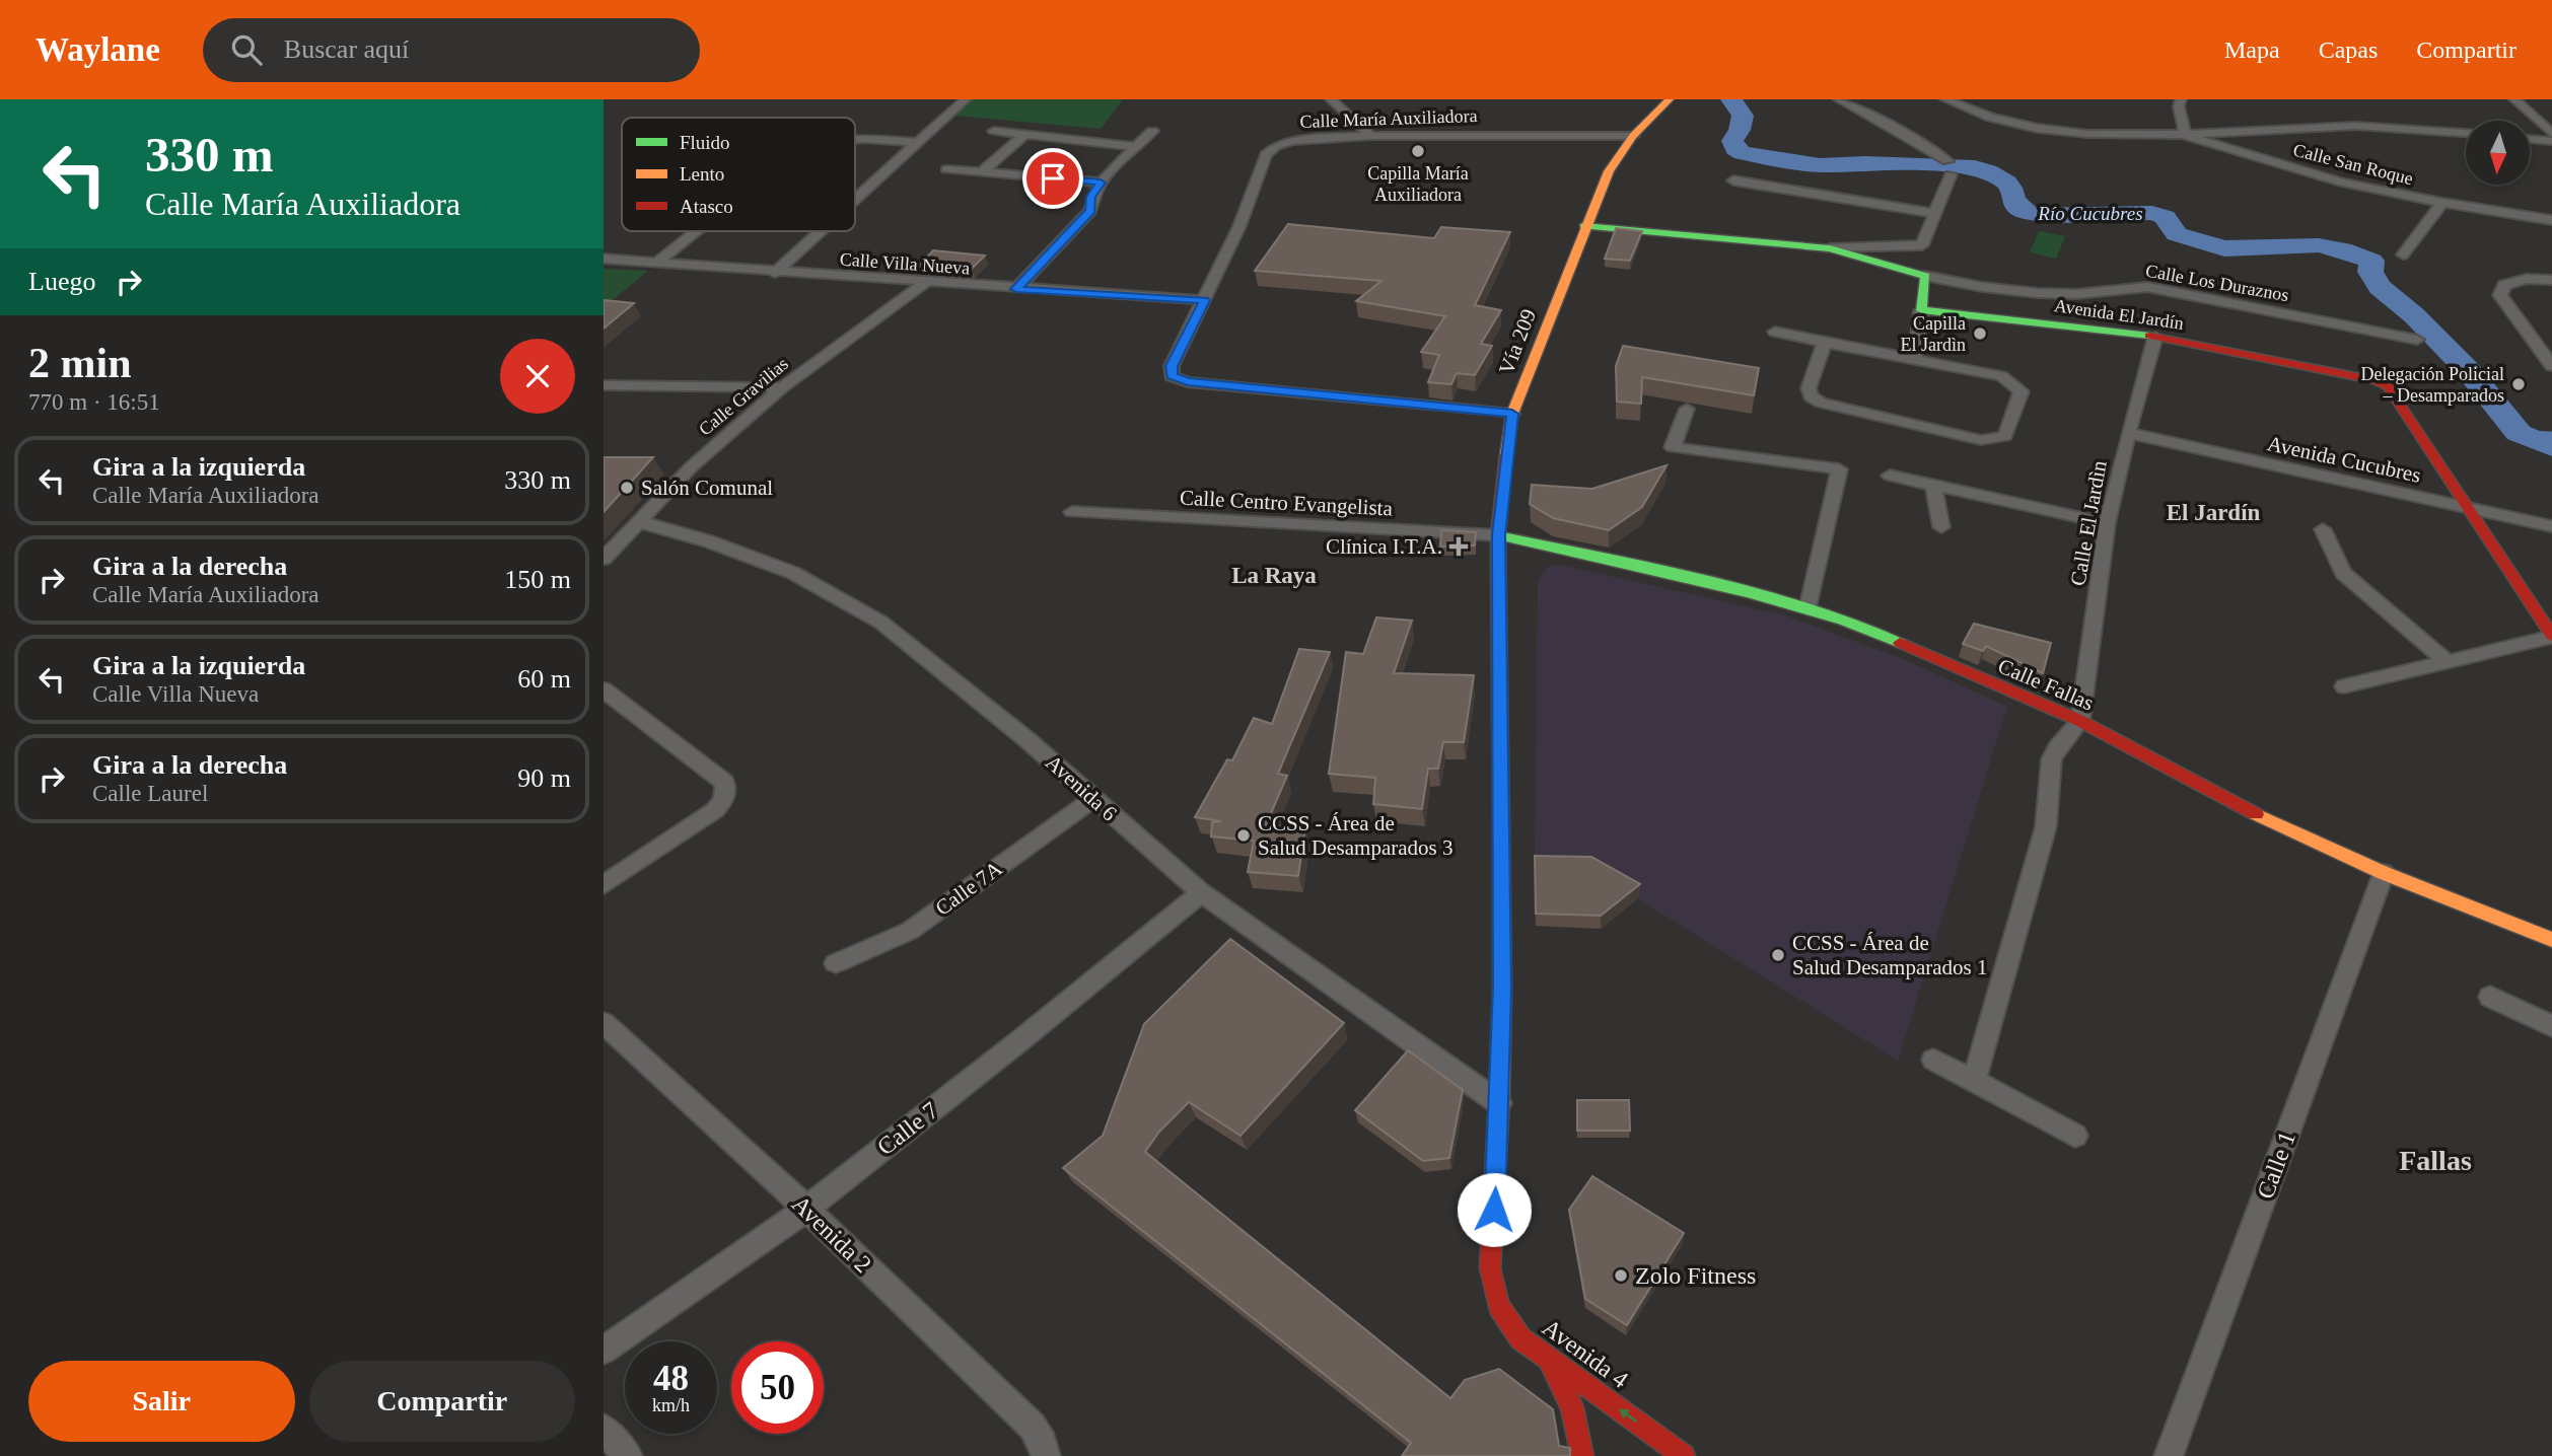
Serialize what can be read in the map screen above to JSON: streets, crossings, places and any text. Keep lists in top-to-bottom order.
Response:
{
  "streets": {
    "street": [
      "Calle María Auxiliadora",
      "Calle San Roque",
      "Calle Villa Nueva",
      "Calle Los Duraznos",
      "Avenida El Jardín",
      "Vía 209",
      "Calle Gravilias",
      "Avenida Cucubres",
      "Calle Centro Evangelista",
      "Calle El Jardìn",
      "Calle Fallas",
      "Avenida 6",
      "Calle 7A",
      "Calle 7",
      "Calle 1",
      "Avenida 2",
      "Avenida 4"
    ]
  },
  "crossings": [
    ["Calle María Auxiliadora", "Calle Villa Nueva"],
    ["Calle María Auxiliadora", "Vía 209"],
    ["Calle Villa Nueva", "Calle Gravilias"],
    ["Avenida El Jardín", "Avenida Cucubres"],
    ["Avenida El Jardín", "Calle El Jardìn"],
    ["Vía 209", "Calle Centro Evangelista"],
    ["Vía 209", "Calle Fallas"],
    ["Vía 209", "Avenida 6"],
    ["Vía 209", "Avenida 4"],
    ["Calle Gravilias", "Avenida 6"],
    ["Avenida Cucubres", "Calle El Jardìn"],
    ["Calle Centro Evangelista", "Calle Fallas"],
    ["Calle El Jardìn", "Calle Fallas"],
    ["Calle Fallas", "Calle 1"],
    ["Avenida 6", "Calle 7A"],
    ["Avenida 6", "Calle 7"],
    ["Calle 7", "Avenida 2"]
  ],
  "one_way": ["Avenida 4"],
  "districts": ["El Jardín", "La Raya", "Fallas"],
  "water": ["Río Cucubres"],
  "places": {
    "other": [
      "Capilla María Auxiliadora",
      "Capilla El Jardìn",
      "Delegación Policial – Desamparados",
      "Salón Comunal",
      "CCSS - Área de Salud Desamparados 3",
      "CCSS - Área de Salud Desamparados 1",
      "Zolo Fitness"
    ],
    "health": ["Clínica I.T.A."]
  },
  "legend": ["Fluido", "Lento", "Atasco"],
  "north": "bottom",
  "page": {
    "header": "Waylane",
    "search": "Buscar aquí",
    "nav": ["Mapa", "Capas", "Compartir"],
    "turn": ["330 m", "Calle María Auxiliadora"],
    "then": "Luego",
    "heading": ["2 min", "770 m · 16:51"],
    "list": [
      {
        "name": "Gira a la izquierda",
        "note": "Calle María Auxiliadora",
        "value": "330 m"
      },
      {
        "name": "Gira a la derecha",
        "note": "Calle María Auxiliadora",
        "value": "150 m"
      },
      {
        "name": "Gira a la izquierda",
        "note": "Calle Villa Nueva",
        "value": "60 m"
      },
      {
        "name": "Gira a la derecha",
        "note": "Calle Laurel",
        "value": "90 m"
      }
    ],
    "speed": "48 km/h",
    "limit": "50",
    "buttons": ["Salir", "Compartir"]
  }
}
